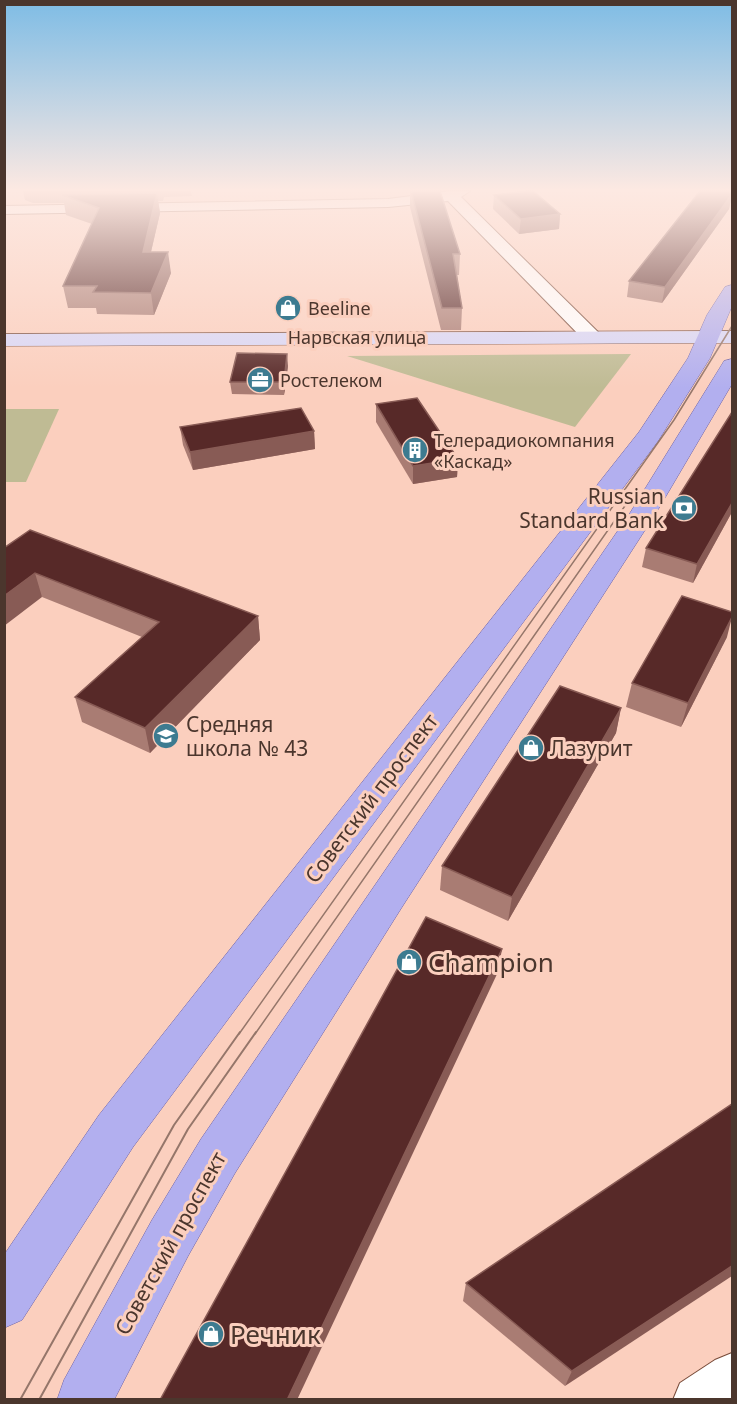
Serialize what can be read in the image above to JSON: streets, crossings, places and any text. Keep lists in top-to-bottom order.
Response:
{
  "streets": {
    "main road": ["Нарвская улица", "Советский проспект"]
  },
  "crossings": [
    ["Нарвская улица", "Советский проспект"]
  ],
  "places": {
    "shop": [
      "Beeline",
      "Лазурит",
      "Champion",
      "Речник"
    ],
    "office": ["Ростелеком"],
    "building": ["Телерадиокомпания «Каскад»"],
    "bank": ["Russian Standard Bank"],
    "school or university": ["Средняя школа № 43"]
  }
}
